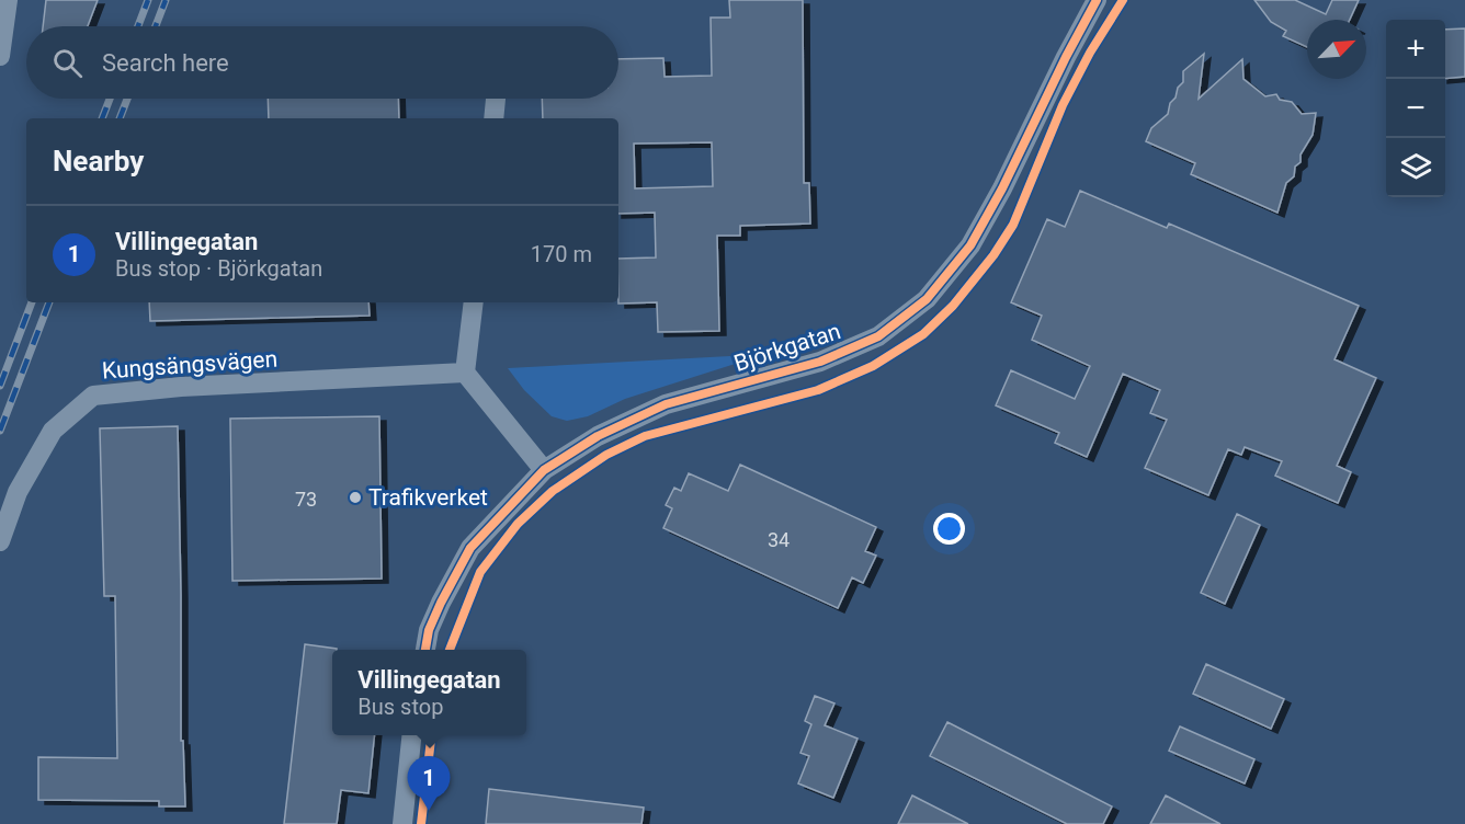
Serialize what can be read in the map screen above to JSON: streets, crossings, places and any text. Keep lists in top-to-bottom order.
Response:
{
  "streets": {
    "street": ["Björkgatan", "Kungsängsvägen"]
  },
  "places": ["Trafikverket"],
  "house_numbers": ["73", "34"],
  "north": "top right",
  "page": {
    "map_buttons": ["+", "−"],
    "search": "Search here",
    "heading": "Nearby",
    "list": [
      {
        "mark": "1",
        "name": "Villingegatan",
        "note": "Bus stop · Björkgatan",
        "value": "170 m"
      }
    ],
    "popup": ["Villingegatan", "Bus stop"],
    "pins": "1"
  }
}
